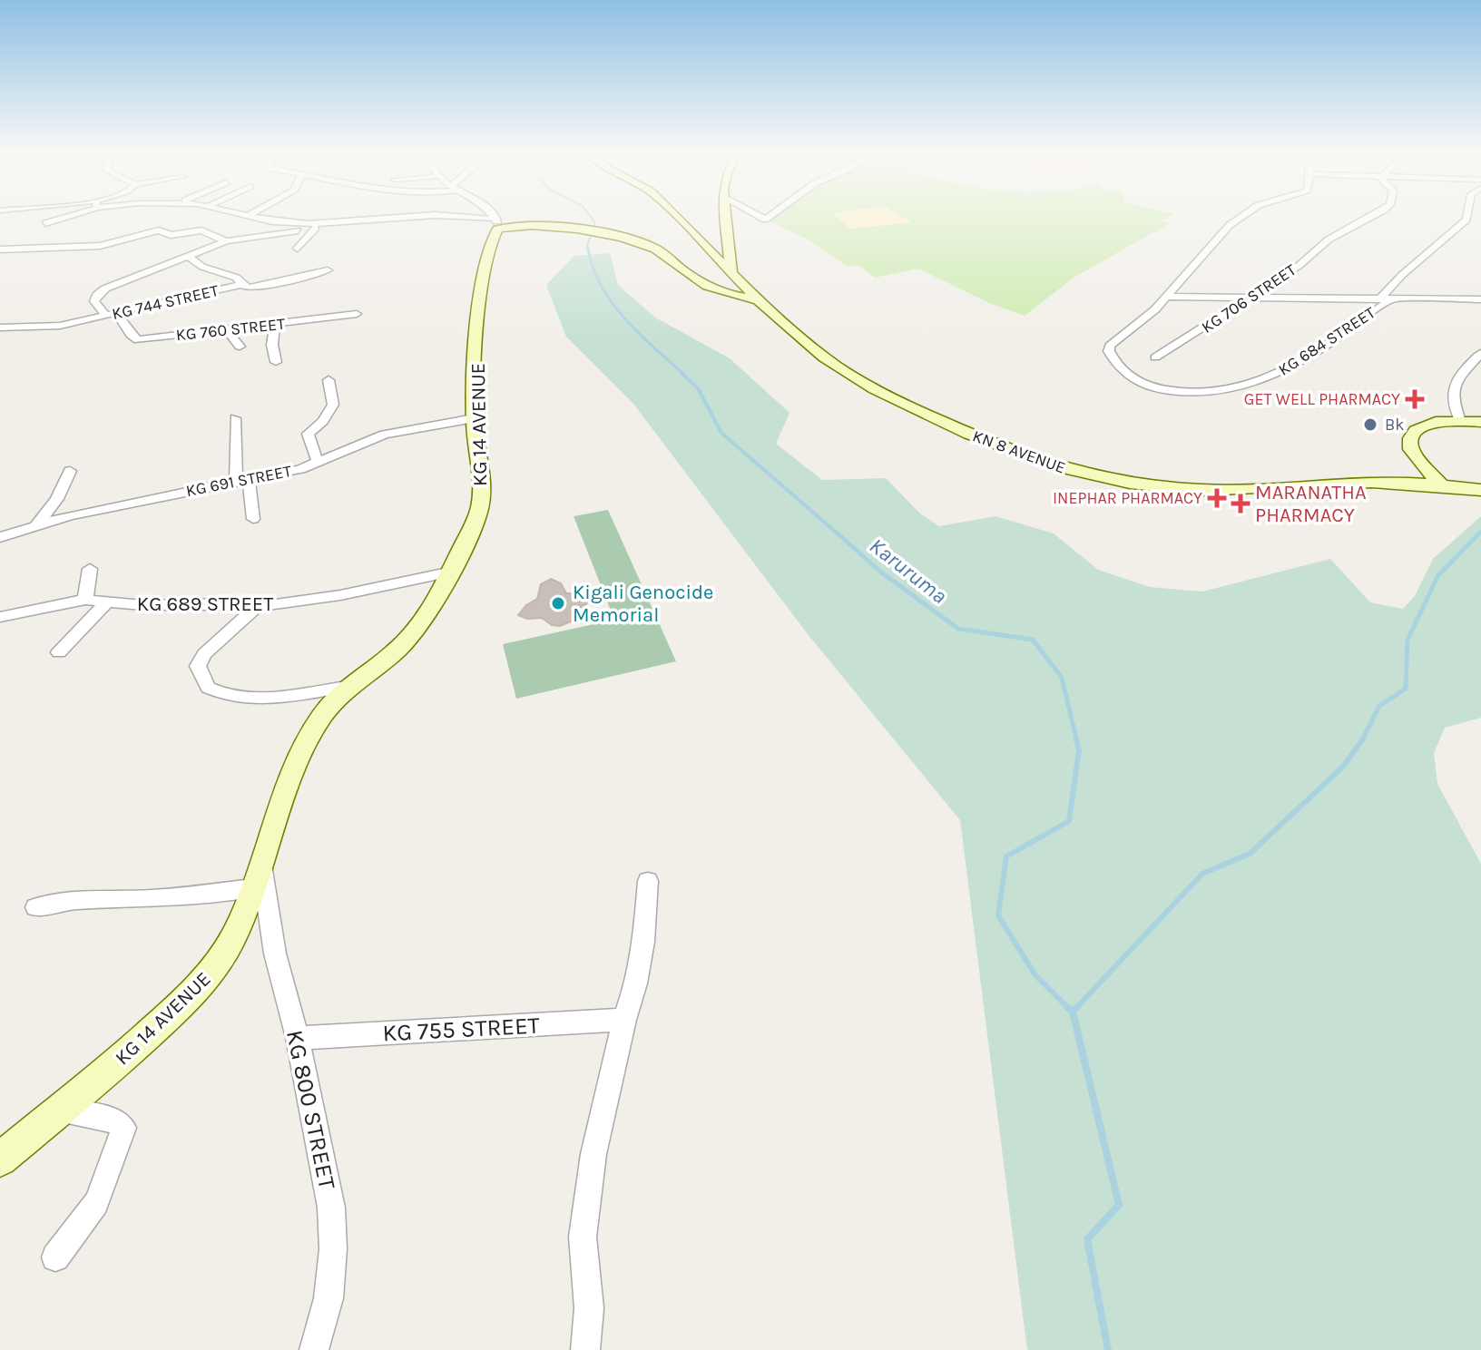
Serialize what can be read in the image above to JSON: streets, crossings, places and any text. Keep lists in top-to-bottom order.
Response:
{
  "streets": {
    "main road": ["KG 14 AVENUE", "KN 8 AVENUE"],
    "street": [
      "KG 706 STREET",
      "KG 744 STREET",
      "KG 760 STREET",
      "KG 684 STREET",
      "KG 691 STREET",
      "KG 689 STREET",
      "KG 755 STREET",
      "KG 800 STREET"
    ]
  },
  "crossings": [
    ["KG 744 STREET", "KG 760 STREET"],
    ["KG 14 AVENUE", "KG 691 STREET"],
    ["KG 14 AVENUE", "KG 689 STREET"],
    ["KG 14 AVENUE", "KG 800 STREET"],
    ["KG 755 STREET", "KG 800 STREET"]
  ],
  "water": ["Karuruma"],
  "places": {
    "health": ["GET WELL PHARMACY", "INEPHAR PHARMACY", "MARANATHA PHARMACY"],
    "other": ["Bk", "Kigali Genocide Memorial"]
  }
}
